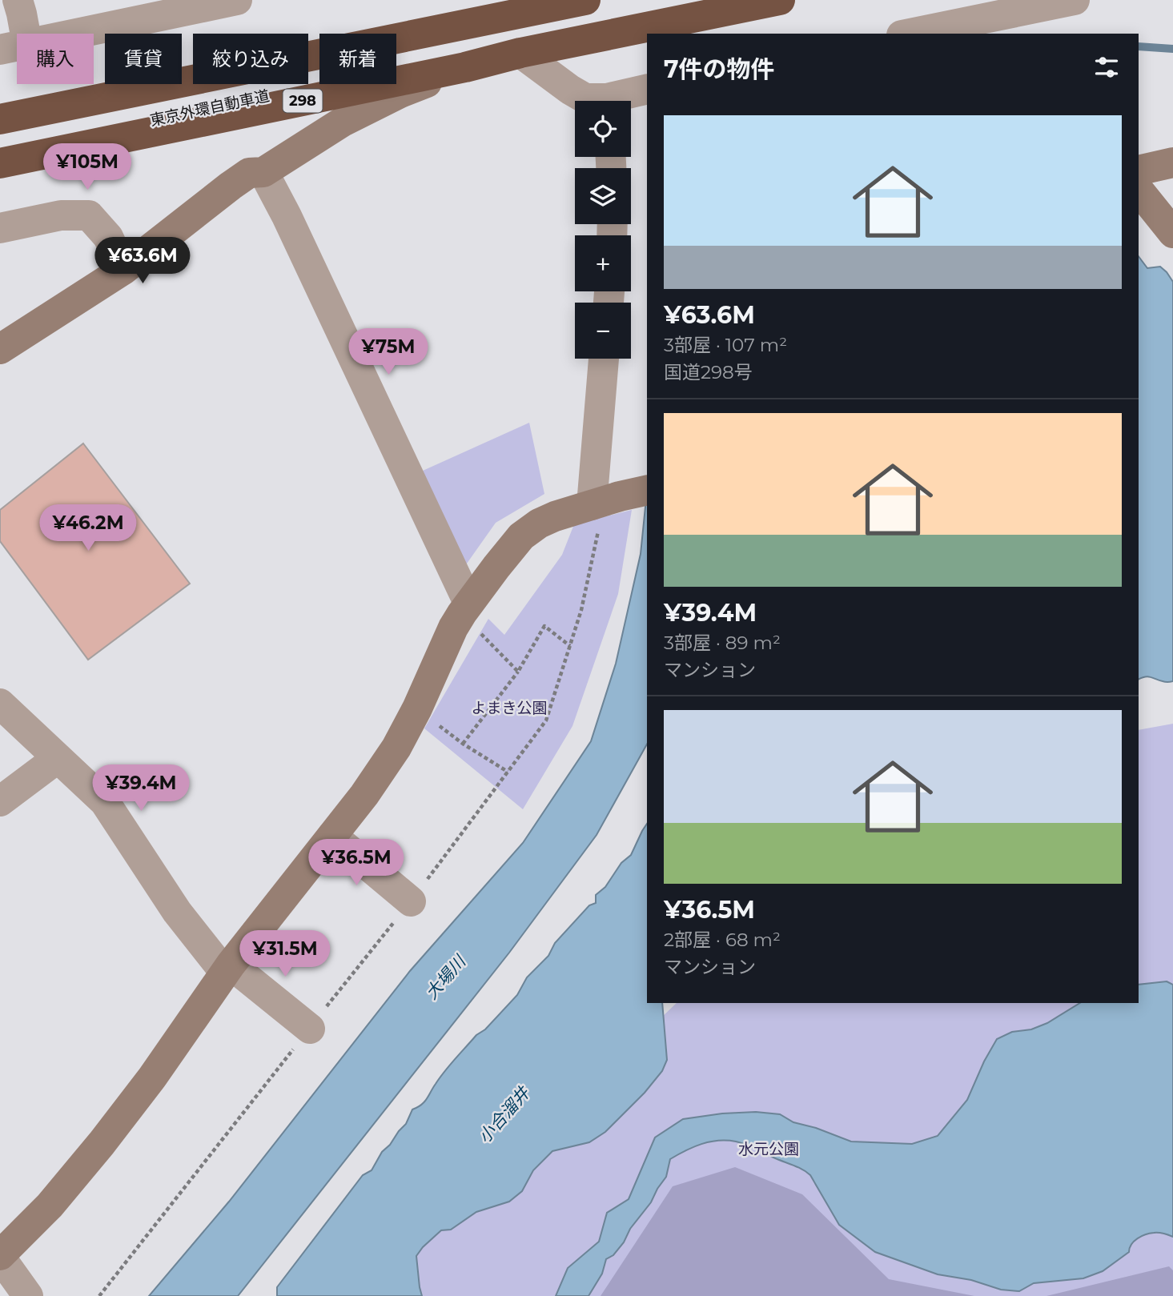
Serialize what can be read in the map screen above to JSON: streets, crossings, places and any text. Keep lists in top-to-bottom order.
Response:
{
  "streets": {
    "highway": ["298", "東京外環自動車道"]
  },
  "crossings": [
    ["298", "東京外環自動車道"]
  ],
  "water": ["大場川", "小合溜井"],
  "parks": ["よまき公園", "水元公園"],
  "page": {
    "chip": [
      "購入",
      "賃貸",
      "絞り込み",
      "新着"
    ],
    "heading": "7件の物件",
    "map_buttons": ["+", "−"],
    "list": [
      {
        "name": "¥63.6M",
        "note": "3部屋 · 107 m² · 国道298号"
      },
      {
        "name": "¥39.4M",
        "note": "3部屋 · 89 m² · マンション"
      },
      {
        "name": "¥36.5M",
        "note": "2部屋 · 68 m² · マンション"
      }
    ],
    "price": [
      "¥105M",
      "¥63.6M",
      "¥75M",
      "¥46.2M",
      "¥39.4M",
      "¥36.5M",
      "¥31.5M"
    ]
  }
}
